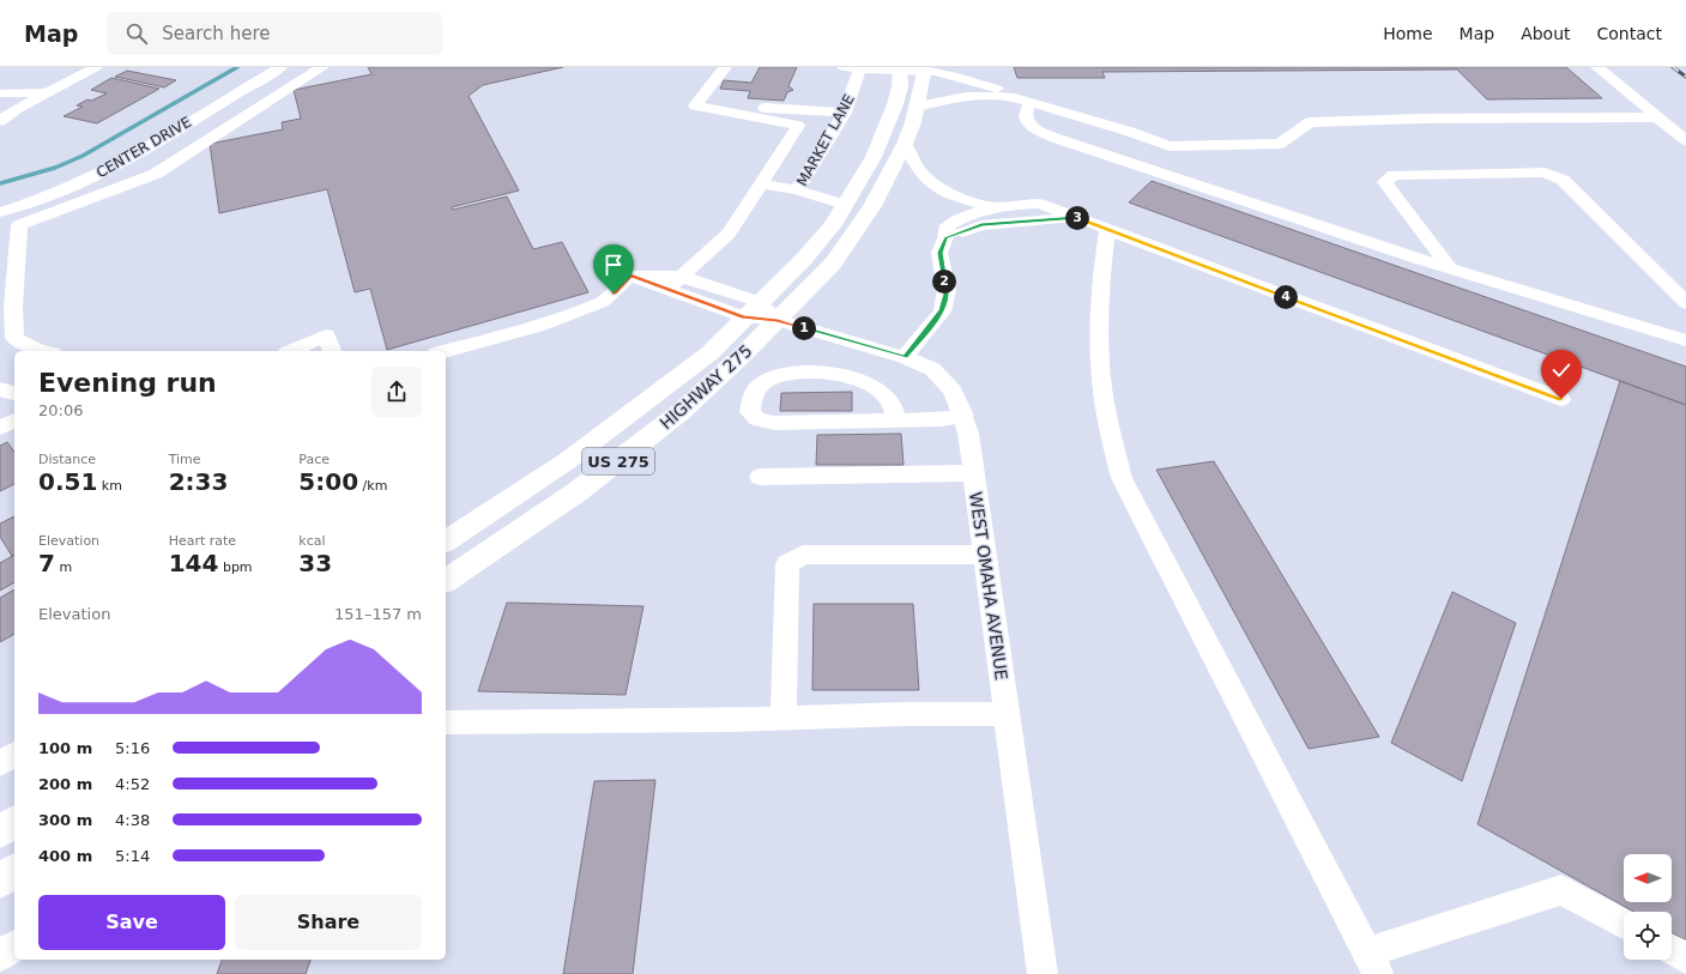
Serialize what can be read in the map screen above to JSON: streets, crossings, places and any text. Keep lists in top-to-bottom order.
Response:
{
  "streets": {
    "highway": ["HIGHWAY 275", "US 275"],
    "street": ["MARKET LANE", "CENTER DRIVE", "WEST OMAHA AVENUE"]
  },
  "crossings": [
    ["MARKET LANE", "US 275"],
    ["HIGHWAY 275", "US 275"],
    ["HIGHWAY 275", "WEST OMAHA AVENUE"],
    ["US 275", "WEST OMAHA AVENUE"]
  ],
  "north": "left",
  "page": {
    "header": "Map",
    "search": "Search here",
    "nav": [
      "Home",
      "Map",
      "About",
      "Contact"
    ],
    "pins": [
      "3",
      "2",
      "4",
      "1"
    ],
    "heading": ["Evening run", "20:06"],
    "stats": [
      ["Distance", "0.51 km"],
      ["Time", "2:33"],
      ["Pace", "5:00 /km"],
      ["Elevation", "7 m"],
      ["Heart rate", "144 bpm"],
      ["kcal", "33"]
    ],
    "chart": ["Elevation", "151–157 m"],
    "list": [
      {
        "name": "100 m",
        "note": "5:16"
      },
      {
        "name": "200 m",
        "note": "4:52"
      },
      {
        "name": "300 m",
        "note": "4:38"
      },
      {
        "name": "400 m",
        "note": "5:14"
      }
    ],
    "buttons": ["Save", "Share"]
  }
}
